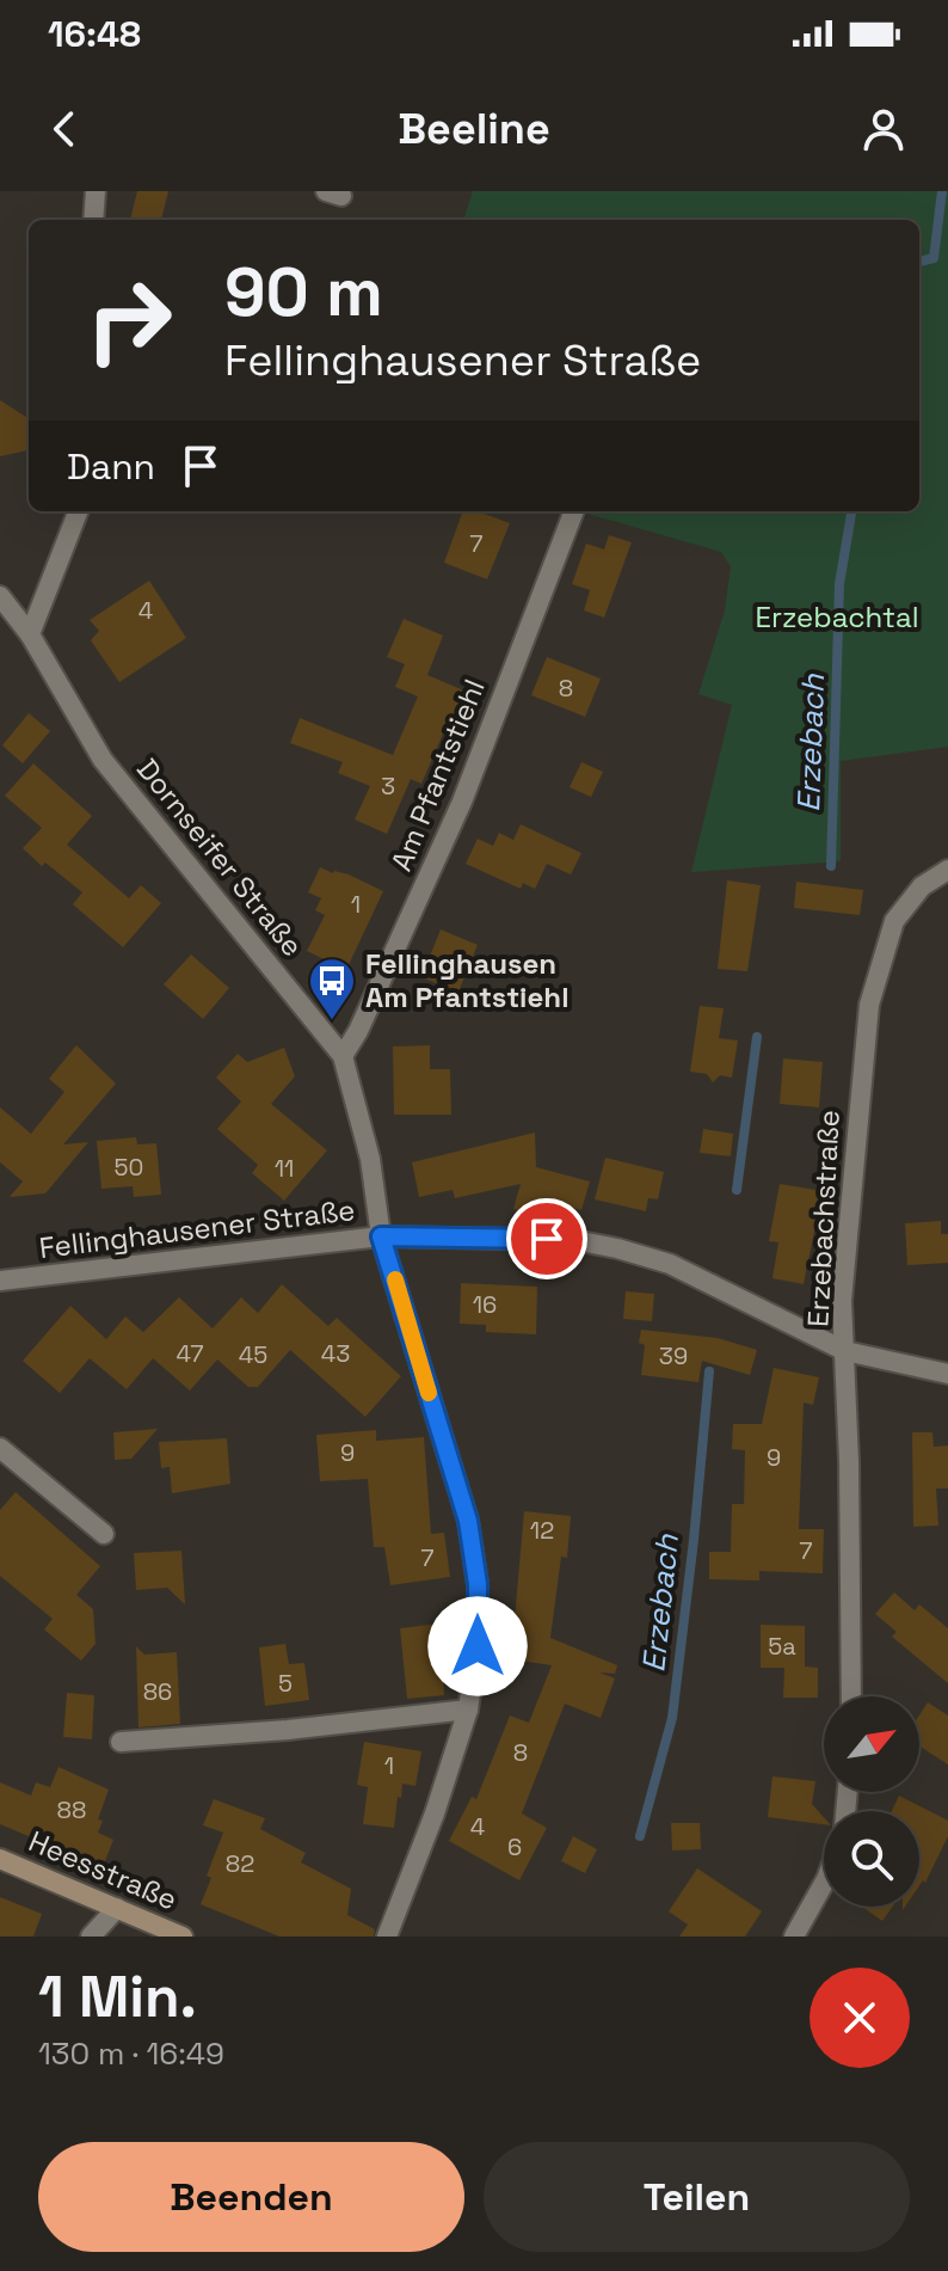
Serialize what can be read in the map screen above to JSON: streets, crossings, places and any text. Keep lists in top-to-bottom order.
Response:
{
  "streets": {
    "main road": ["Heesstraße"],
    "street": [
      "Am Pfantstiehl",
      "Dornseifer Straße",
      "Erzebachstraße",
      "Fellinghausener Straße"
    ]
  },
  "crossings": [
    ["Am Pfantstiehl", "Dornseifer Straße"],
    ["Dornseifer Straße", "Fellinghausener Straße"],
    ["Erzebachstraße", "Fellinghausener Straße"]
  ],
  "water": ["Erzebach"],
  "parks": ["Erzebachtal"],
  "places": {
    "bus stop": ["Fellinghausen Am Pfantstiehl"]
  },
  "house_numbers": [
    "7",
    "4",
    "8",
    "3",
    "1",
    "50",
    "11",
    "16",
    "47",
    "43",
    "45",
    "39",
    "9",
    "9",
    "12",
    "7",
    "7",
    "5a",
    "5",
    "86",
    "8",
    "1",
    "88",
    "4",
    "6",
    "82"
  ],
  "north": "top right",
  "page": {
    "status": "16:48",
    "header": "Beeline",
    "turn": ["90 m", "Fellinghausener Straße"],
    "then": "Dann",
    "heading": ["1 Min.", "130 m · 16:49"],
    "buttons": ["Beenden", "Teilen"]
  }
}
